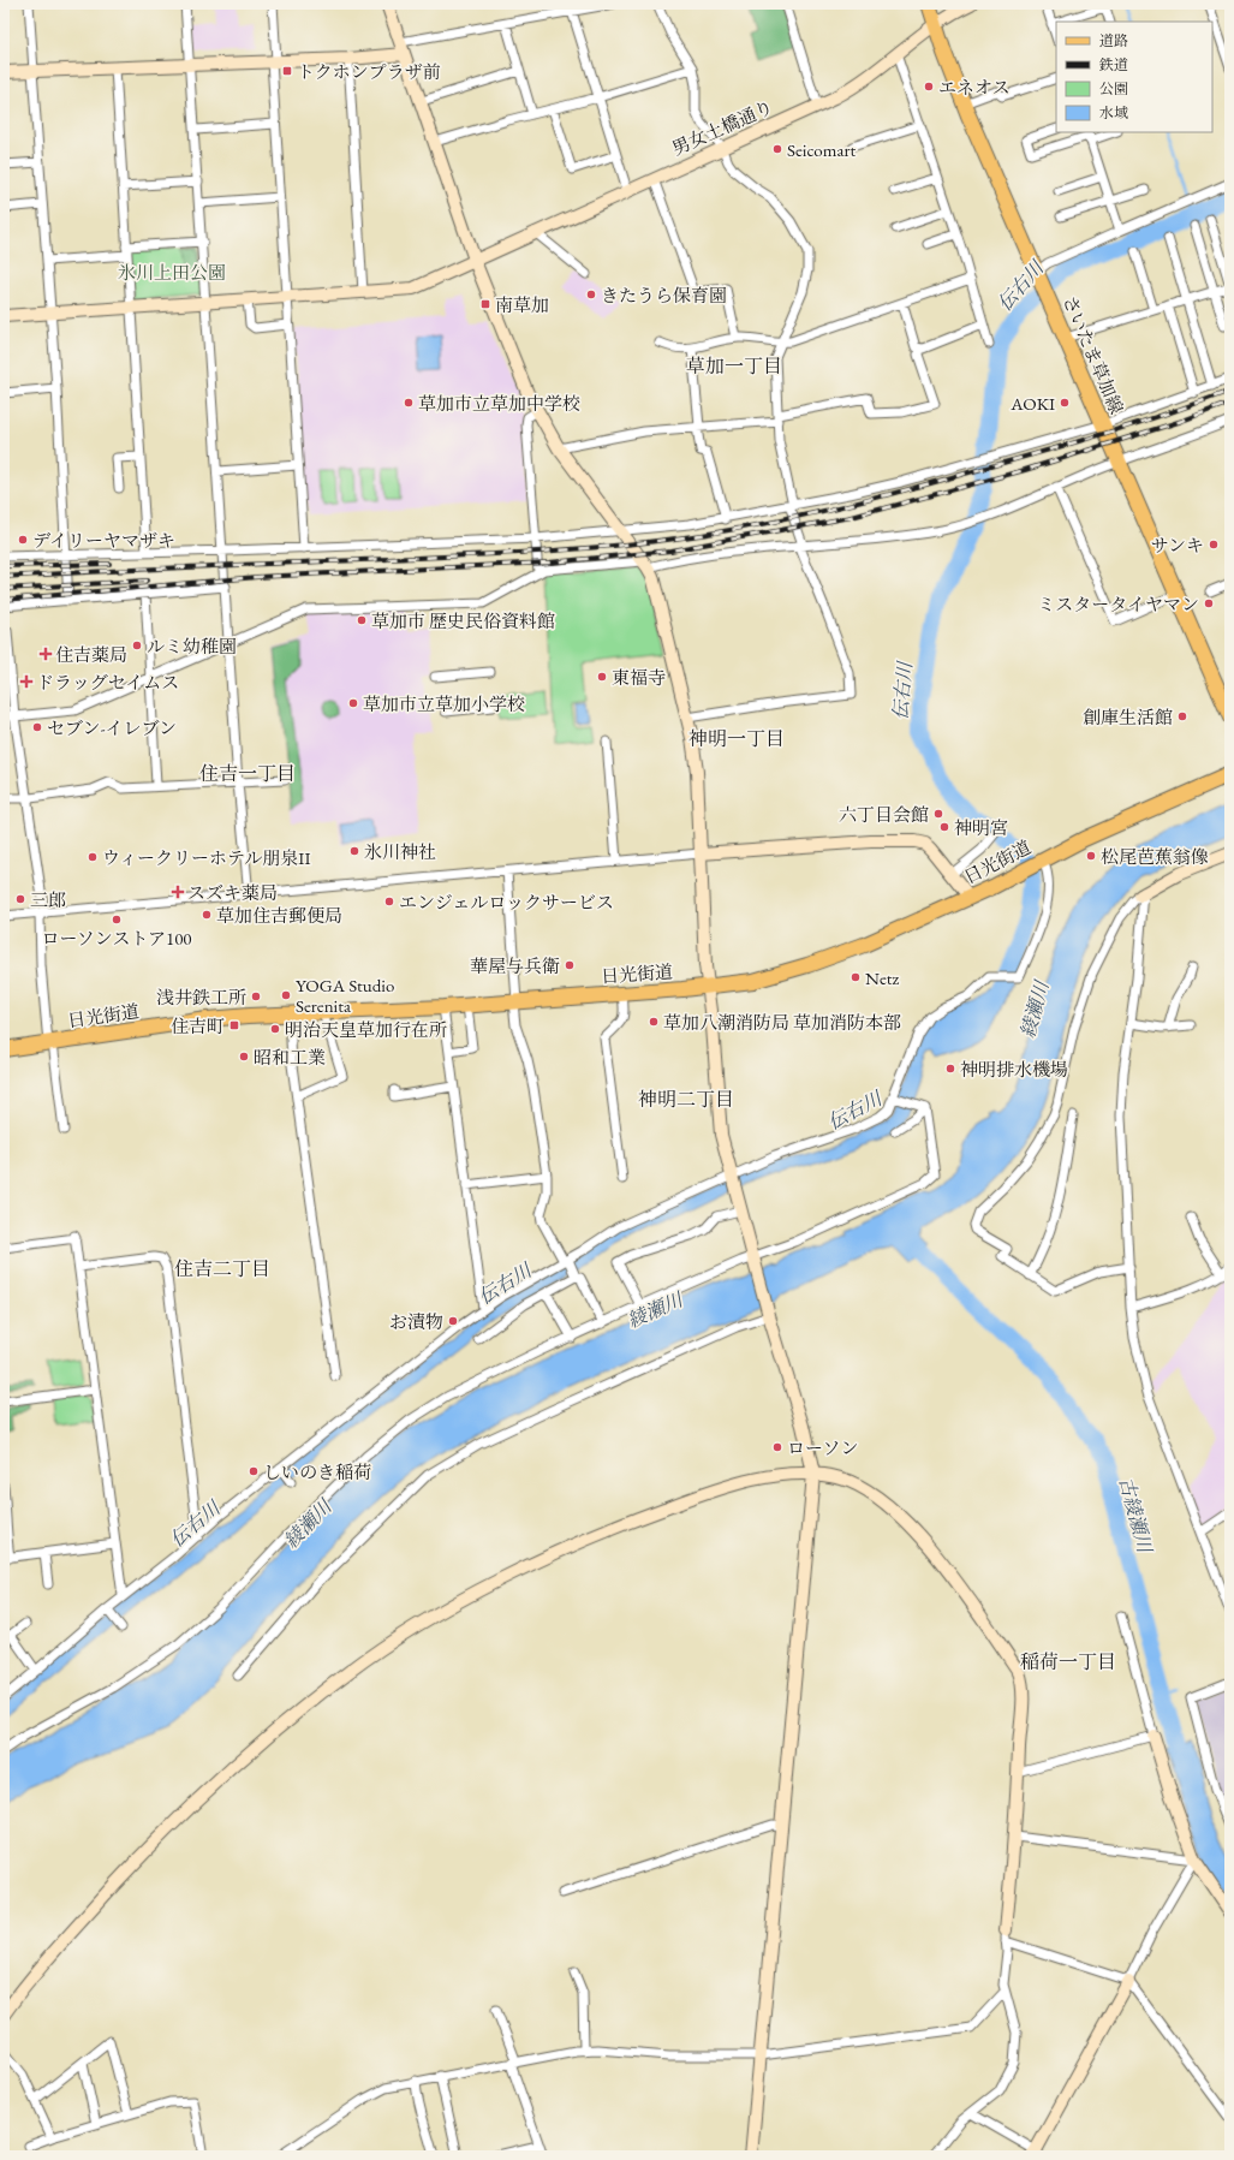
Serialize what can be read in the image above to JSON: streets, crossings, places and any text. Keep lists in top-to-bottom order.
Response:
{
  "streets": {
    "main road": ["さいたま草加線", "日光街道"],
    "street": ["男女土橋通り"]
  },
  "crossings": [
    ["男女土橋通り", "さいたま草加線"]
  ],
  "districts": [
    "草加一丁目",
    "神明一丁目",
    "住吉一丁目",
    "神明二丁目",
    "住吉二丁目",
    "稲荷一丁目"
  ],
  "water": ["伝右川", "綾瀬川", "古綾瀬川"],
  "parks": ["氷川上田公園"],
  "places": {
    "transit": ["トクホンプラザ前", "南草加", "住吉町"],
    "other": [
      "エネオス",
      "Seicomart",
      "きたうら保育園",
      "草加市立草加中学校",
      "AOKI",
      "デイリーヤマザキ",
      "サンキ",
      "ミスタータイヤマン",
      "草加市 歴史民俗資料館",
      "ルミ幼稚園",
      "東福寺",
      "草加市立草加小学校",
      "創庫生活館",
      "セブン-イレブン",
      "六丁目会館",
      "神明宮",
      "氷川神社",
      "松尾芭蕉翁像",
      "ウィークリーホテル朋泉II",
      "三郎",
      "エンジェルロックサービス",
      "草加住吉郵便局",
      "ローソンストア100",
      "華屋与兵衛",
      "Netz",
      "YOGA Studio Serenita",
      "浅井鉄工所",
      "草加八潮消防局 草加消防本部",
      "明治天皇草加行在所",
      "昭和工業",
      "神明排水機場",
      "お漬物",
      "ローソン",
      "しいのき稲荷"
    ],
    "health": ["住吉薬局", "ドラッグセイムス", "スズキ薬局"]
  },
  "legend": [
    "道路",
    "鉄道",
    "公園",
    "水域"
  ]
}
